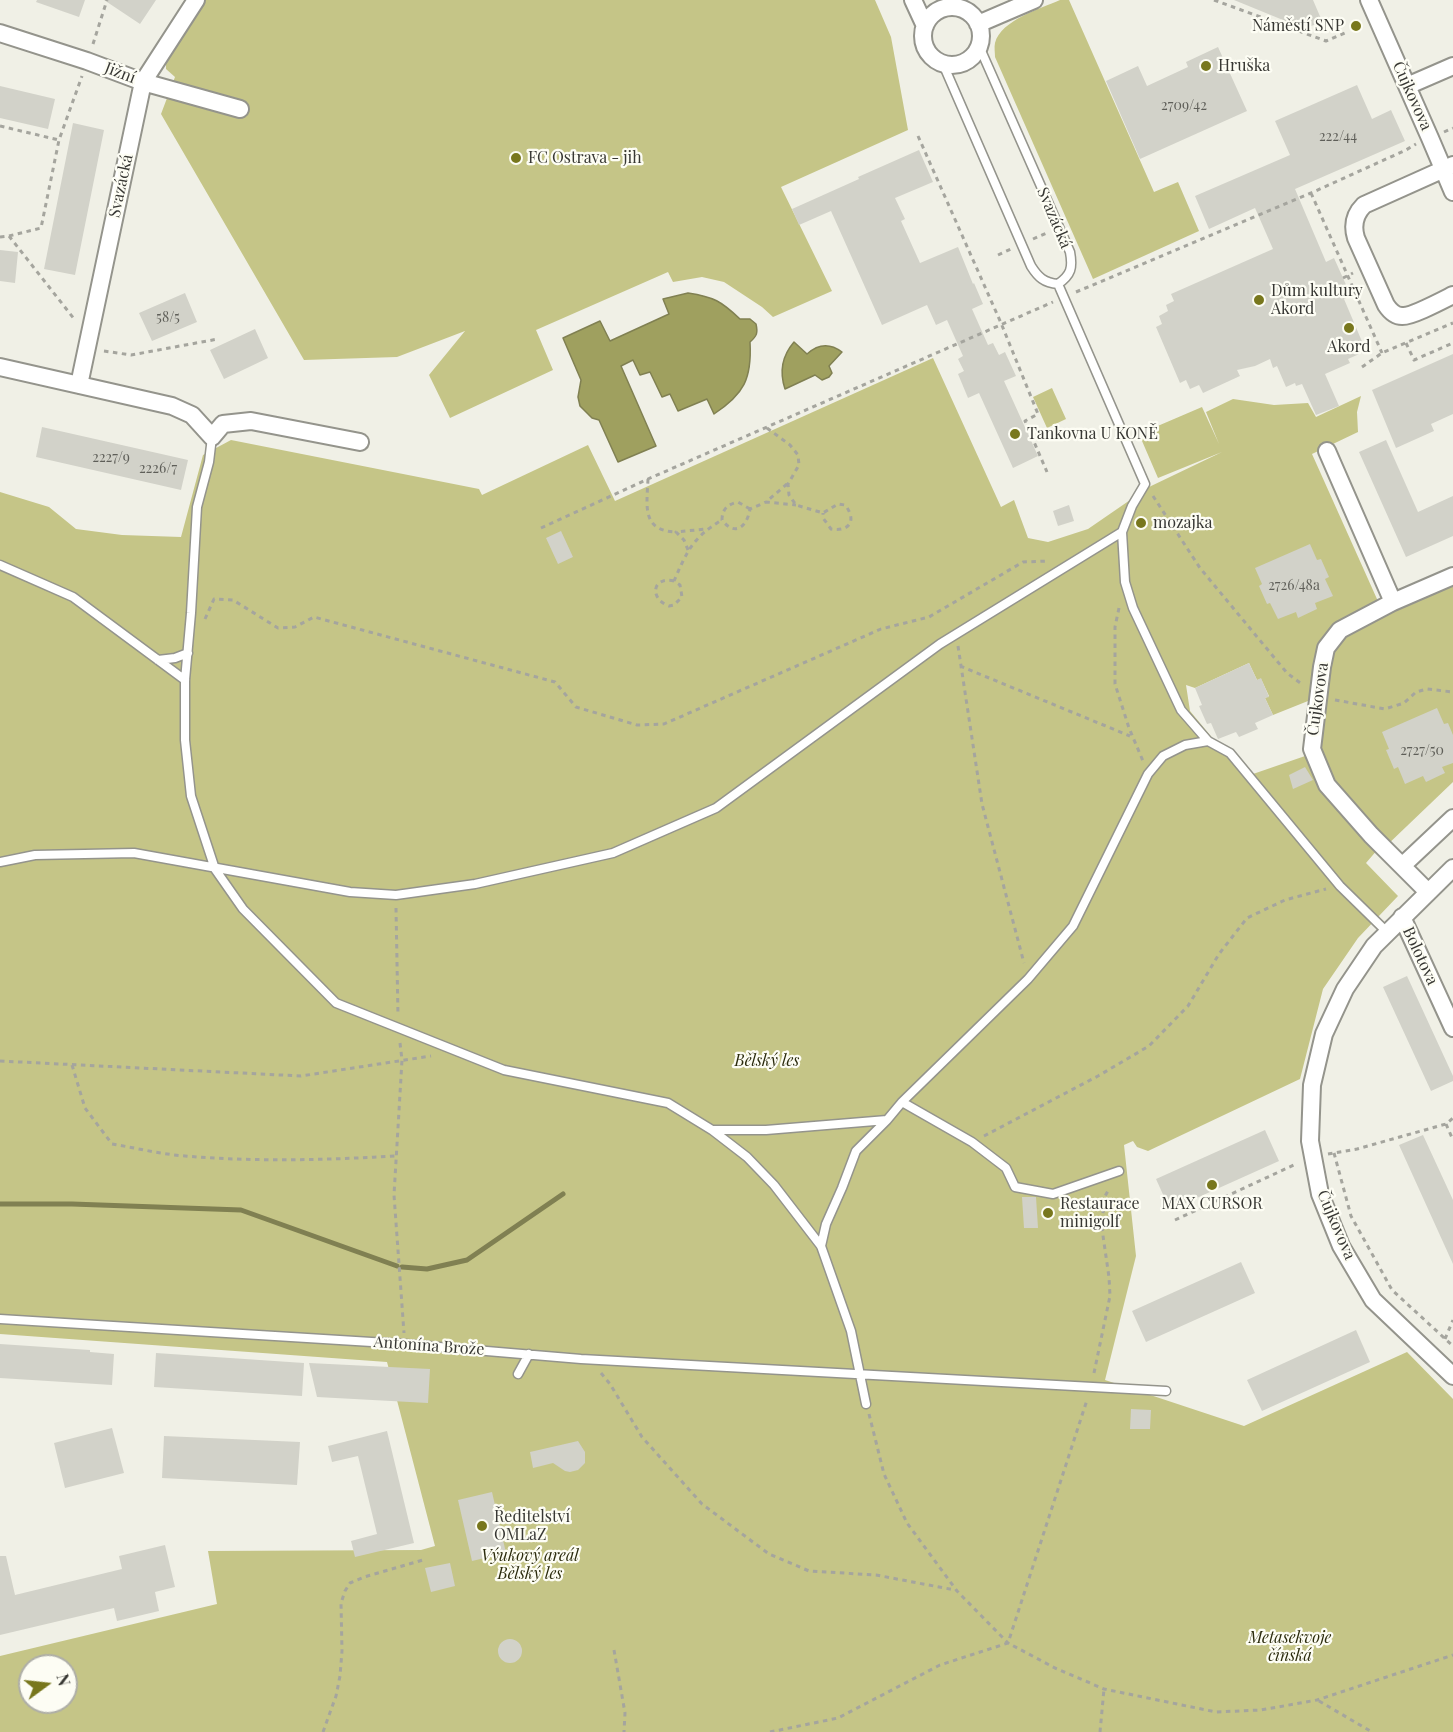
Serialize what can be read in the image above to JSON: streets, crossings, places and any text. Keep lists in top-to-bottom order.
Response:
{
  "streets": {
    "street": [
      "Jižní",
      "Čujkovova",
      "Svazácká",
      "Bolotova"
    ],
    "lane": ["Antonína Brože"]
  },
  "crossings": [
    ["Jižní", "Svazácká"],
    ["Čujkovova", "Bolotova"]
  ],
  "parks": ["Bělský les", "Výukový areál Bělský les", "Metasekvoje čínská"],
  "places": [
    "Náměstí SNP",
    "Hruška",
    "FC Ostrava - jih",
    "Dům kultury Akord",
    "Akord",
    "Tankovna U KONĚ",
    "mozajka",
    "MAX CURSOR",
    "Restaurace minigolf",
    "Ředitelství OMLaZ"
  ],
  "house_numbers": [
    "2709/42",
    "222/44",
    "58/5",
    "2227/9",
    "2226/7",
    "2726/48a",
    "2727/50"
  ],
  "north": "right"
}
